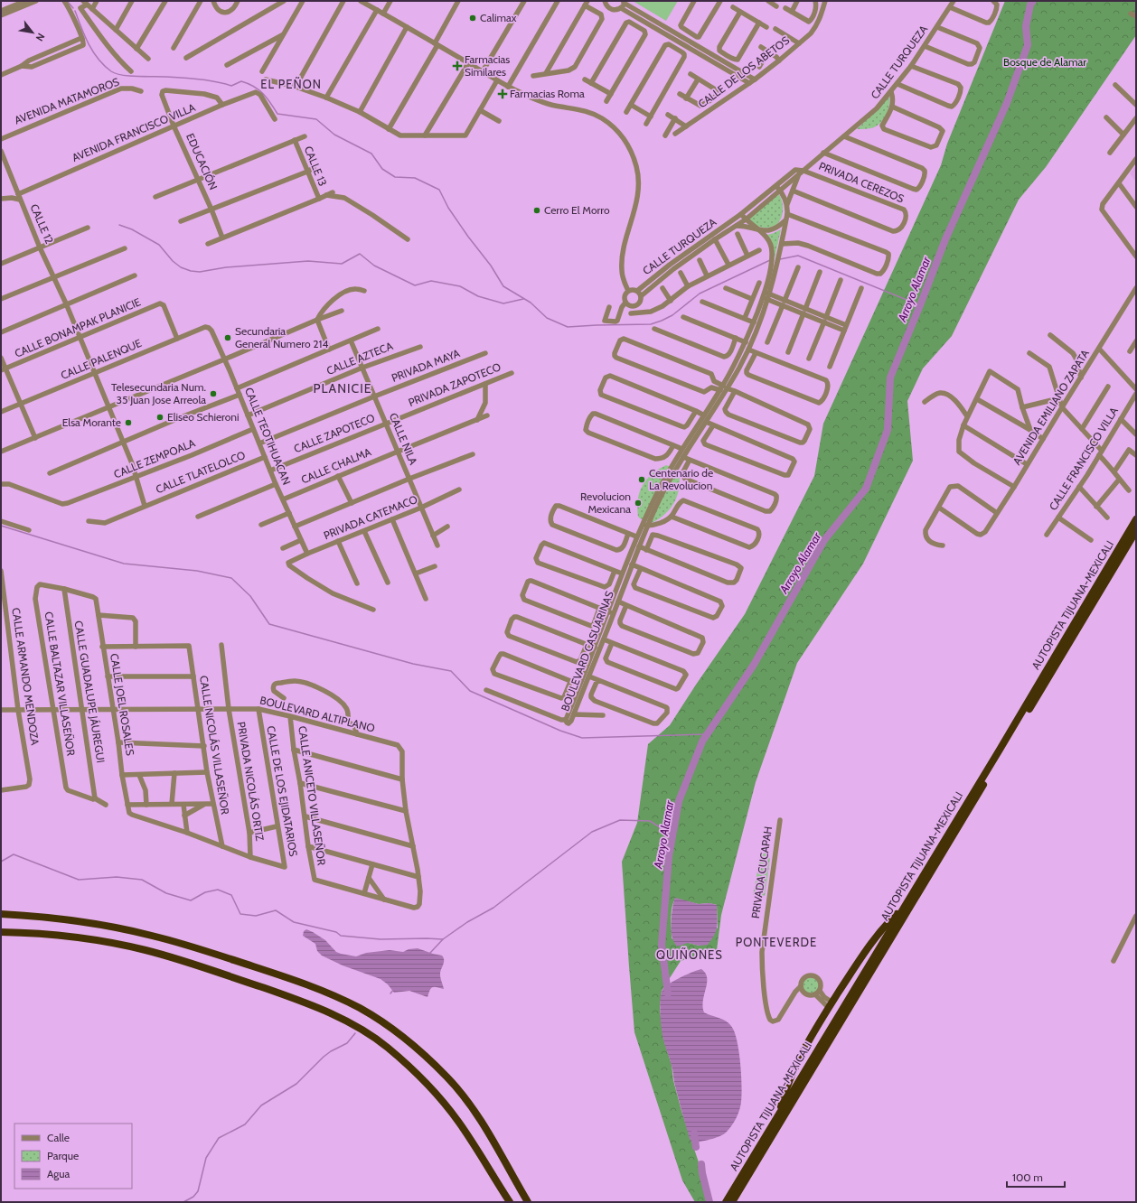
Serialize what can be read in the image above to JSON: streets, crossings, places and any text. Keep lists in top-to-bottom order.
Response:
{
  "streets": {
    "highway": ["AUTOPISTA TIJUANA-MEXICALI"],
    "street": [
      "CALLE TURQUEZA",
      "CALLE DE LOS ABETOS",
      "AVENIDA MATAMOROS",
      "AVENIDA FRANCISCO VILLA",
      "EDUCACIÓN",
      "CALLE 13",
      "PRIVADA CEREZOS",
      "CALLE 12",
      "CALLE BONAMPAK PLANICIE",
      "CALLE AZTECA",
      "CALLE PALENQUE",
      "PRIVADA MAYA",
      "PRIVADA ZAPOTECO",
      "AVENIDA EMILIANO ZAPATA",
      "CALLE ZAPOTECO",
      "CALLE TEOTIHUACAN",
      "CALLE NILA",
      "CALLE ZEMPOALA",
      "CALLE FRANCISCO VILLA",
      "CALLE CHALMA",
      "CALLE TLATELOLCO",
      "PRIVADA CATEMACO",
      "BOULEVARD CASUARINAS",
      "CALLE ARMANDO MENDOZA",
      "CALLE BALTAZAR VILLASEÑOR",
      "CALLE GUADALUPE JÁUREGUI",
      "CALLE JOEL ROSALES",
      "BOULEVARD ALTIPLANO",
      "CALLE NICOLÁS VILLASEÑOR",
      "PRIVADA NICOLÁS ORTIZ",
      "CALLE DE LOS EJIDATARIOS",
      "CALLE ANICETO VILLASEÑOR",
      "PRIVADA CUCAPAH"
    ]
  },
  "crossings": [
    ["CALLE TURQUEZA", "PRIVADA CEREZOS"],
    ["CALLE TURQUEZA", "BOULEVARD CASUARINAS"],
    ["AVENIDA FRANCISCO VILLA", "EDUCACIÓN"],
    ["AVENIDA FRANCISCO VILLA", "CALLE 12"],
    ["CALLE 12", "CALLE BONAMPAK PLANICIE"],
    ["CALLE 12", "CALLE PALENQUE"],
    ["CALLE 12", "CALLE ZEMPOALA"],
    ["CALLE 12", "CALLE TLATELOLCO"],
    ["CALLE BONAMPAK PLANICIE", "CALLE PALENQUE"],
    ["CALLE AZTECA", "CALLE TEOTIHUACAN"],
    ["CALLE AZTECA", "CALLE NILA"],
    ["CALLE PALENQUE", "CALLE TEOTIHUACAN"],
    ["PRIVADA MAYA", "CALLE TEOTIHUACAN"],
    ["PRIVADA MAYA", "CALLE NILA"],
    ["PRIVADA ZAPOTECO", "CALLE ZAPOTECO"],
    ["PRIVADA ZAPOTECO", "CALLE NILA"],
    ["CALLE ZAPOTECO", "CALLE TEOTIHUACAN"],
    ["CALLE ZAPOTECO", "CALLE NILA"],
    ["CALLE TEOTIHUACAN", "CALLE ZEMPOALA"],
    ["CALLE TEOTIHUACAN", "CALLE CHALMA"],
    ["CALLE TEOTIHUACAN", "CALLE TLATELOLCO"],
    ["CALLE TEOTIHUACAN", "PRIVADA CATEMACO"],
    ["CALLE NILA", "CALLE CHALMA"],
    ["CALLE NILA", "PRIVADA CATEMACO"],
    ["CALLE ARMANDO MENDOZA", "BOULEVARD ALTIPLANO"],
    ["CALLE BALTAZAR VILLASEÑOR", "CALLE GUADALUPE JÁUREGUI"],
    ["CALLE BALTAZAR VILLASEÑOR", "CALLE JOEL ROSALES"],
    ["CALLE BALTAZAR VILLASEÑOR", "BOULEVARD ALTIPLANO"],
    ["CALLE GUADALUPE JÁUREGUI", "CALLE JOEL ROSALES"],
    ["CALLE GUADALUPE JÁUREGUI", "BOULEVARD ALTIPLANO"],
    ["CALLE JOEL ROSALES", "BOULEVARD ALTIPLANO"],
    ["CALLE JOEL ROSALES", "CALLE DE LOS EJIDATARIOS"],
    ["BOULEVARD ALTIPLANO", "CALLE NICOLÁS VILLASEÑOR"],
    ["BOULEVARD ALTIPLANO", "PRIVADA NICOLÁS ORTIZ"],
    ["BOULEVARD ALTIPLANO", "CALLE DE LOS EJIDATARIOS"],
    ["BOULEVARD ALTIPLANO", "CALLE ANICETO VILLASEÑOR"],
    ["CALLE NICOLÁS VILLASEÑOR", "CALLE DE LOS EJIDATARIOS"],
    ["PRIVADA NICOLÁS ORTIZ", "CALLE DE LOS EJIDATARIOS"]
  ],
  "districts": [
    "EL PEÑON",
    "PLANICIE",
    "PONTEVERDE",
    "QUIÑONES"
  ],
  "water": ["Arroyo Alamar"],
  "parks": ["Bosque de Alamar"],
  "places": {
    "other": [
      "Calimax",
      "Cerro El Morro",
      "Secundaria General Numero 214",
      "Telesecundaria Num. 35 Juan Jose Arreola",
      "Eliseo Schieroni",
      "Elsa Morante",
      "Centenario de La Revolucion",
      "Revolucion Mexicana"
    ],
    "health": ["Farmacias Similares", "Farmacias Roma"]
  },
  "legend": ["Calle", "Parque", "Agua"],
  "scale_bar": "100 m",
  "north": "bottom right"
}
